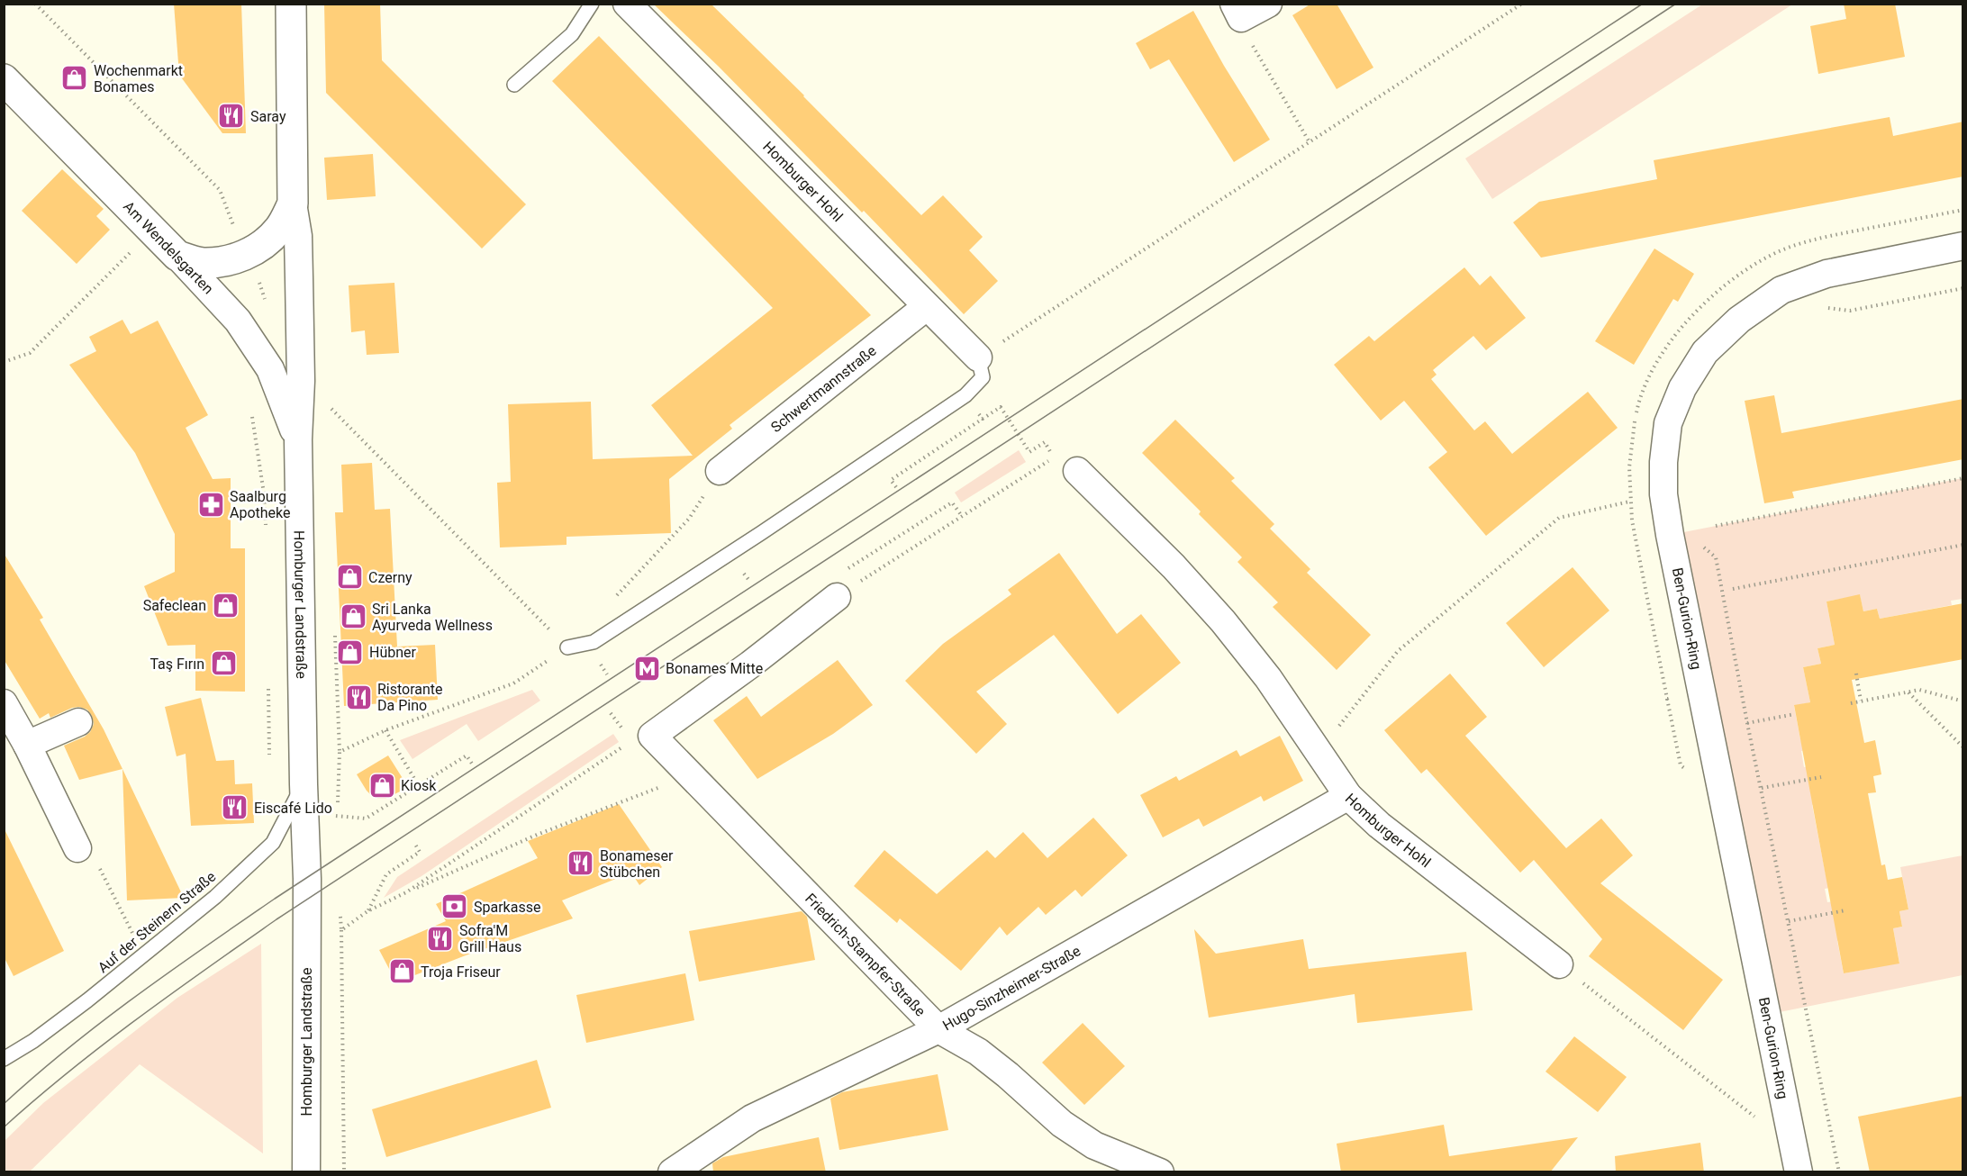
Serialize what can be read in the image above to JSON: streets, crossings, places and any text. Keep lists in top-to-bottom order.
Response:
{
  "streets": {
    "street": [
      "Homburger Hohl",
      "Am Wendelsgarten",
      "Schwertmannstraße",
      "Homburger Landstraße",
      "Ben-Gurion-Ring",
      "Friedrich-Stampfer-Straße",
      "Hugo-Sinzheimer-Straße"
    ],
    "lane": ["Auf der Steinern Straße"]
  },
  "crossings": [
    ["Homburger Hohl", "Schwertmannstraße"],
    ["Homburger Hohl", "Hugo-Sinzheimer-Straße"],
    ["Am Wendelsgarten", "Homburger Landstraße"],
    ["Homburger Landstraße", "Auf der Steinern Straße"],
    ["Friedrich-Stampfer-Straße", "Hugo-Sinzheimer-Straße"]
  ],
  "places": {
    "shop": [
      "Wochenmarkt Bonames",
      "Czerny",
      "Safeclean",
      "Sri Lanka Ayurveda Wellness",
      "Hübner",
      "Taş Fırın",
      "Kiosk",
      "Troja Friseur"
    ],
    "restaurant": [
      "Saray",
      "Ristorante Da Pino",
      "Eiscafé Lido",
      "Bonameser Stübchen",
      "Sofra'M Grill Haus"
    ],
    "pharmacy": ["Saalburg Apotheke"],
    "metro station": ["Bonames Mitte"],
    "bank": ["Sparkasse"]
  }
}
